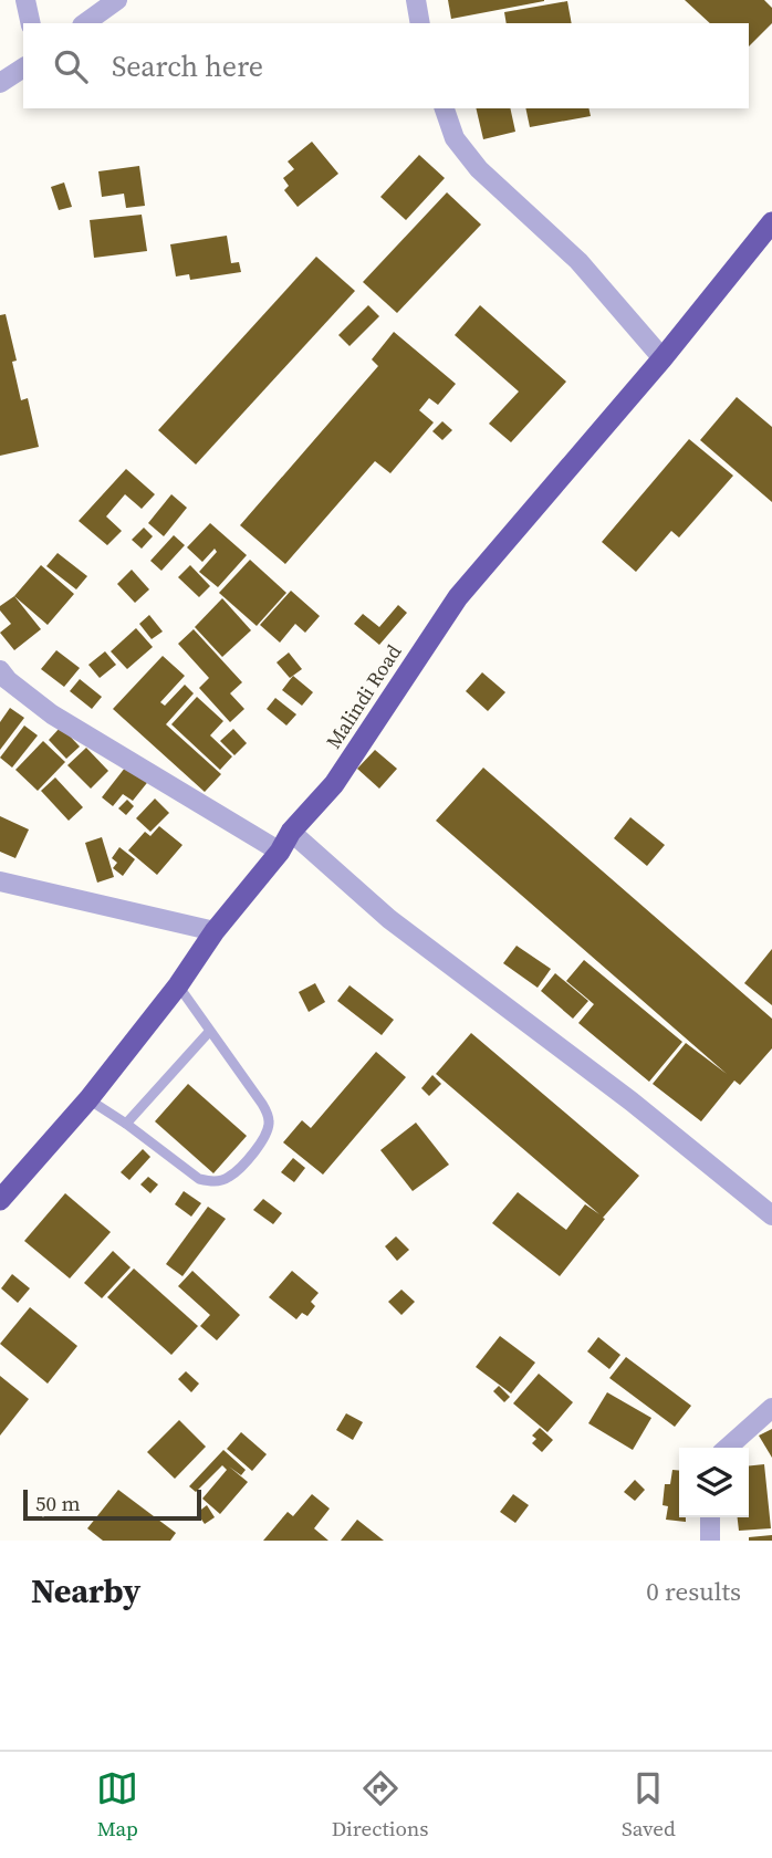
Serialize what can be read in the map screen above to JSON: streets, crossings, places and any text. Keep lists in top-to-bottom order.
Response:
{
  "streets": {
    "highway": ["Malindi Road"]
  },
  "scale_bar": "50 m",
  "page": {
    "search": "Search here",
    "scale": "50 m",
    "heading": ["Nearby", "0 results"],
    "nav": ["Map", "Directions", "Saved"]
  }
}
